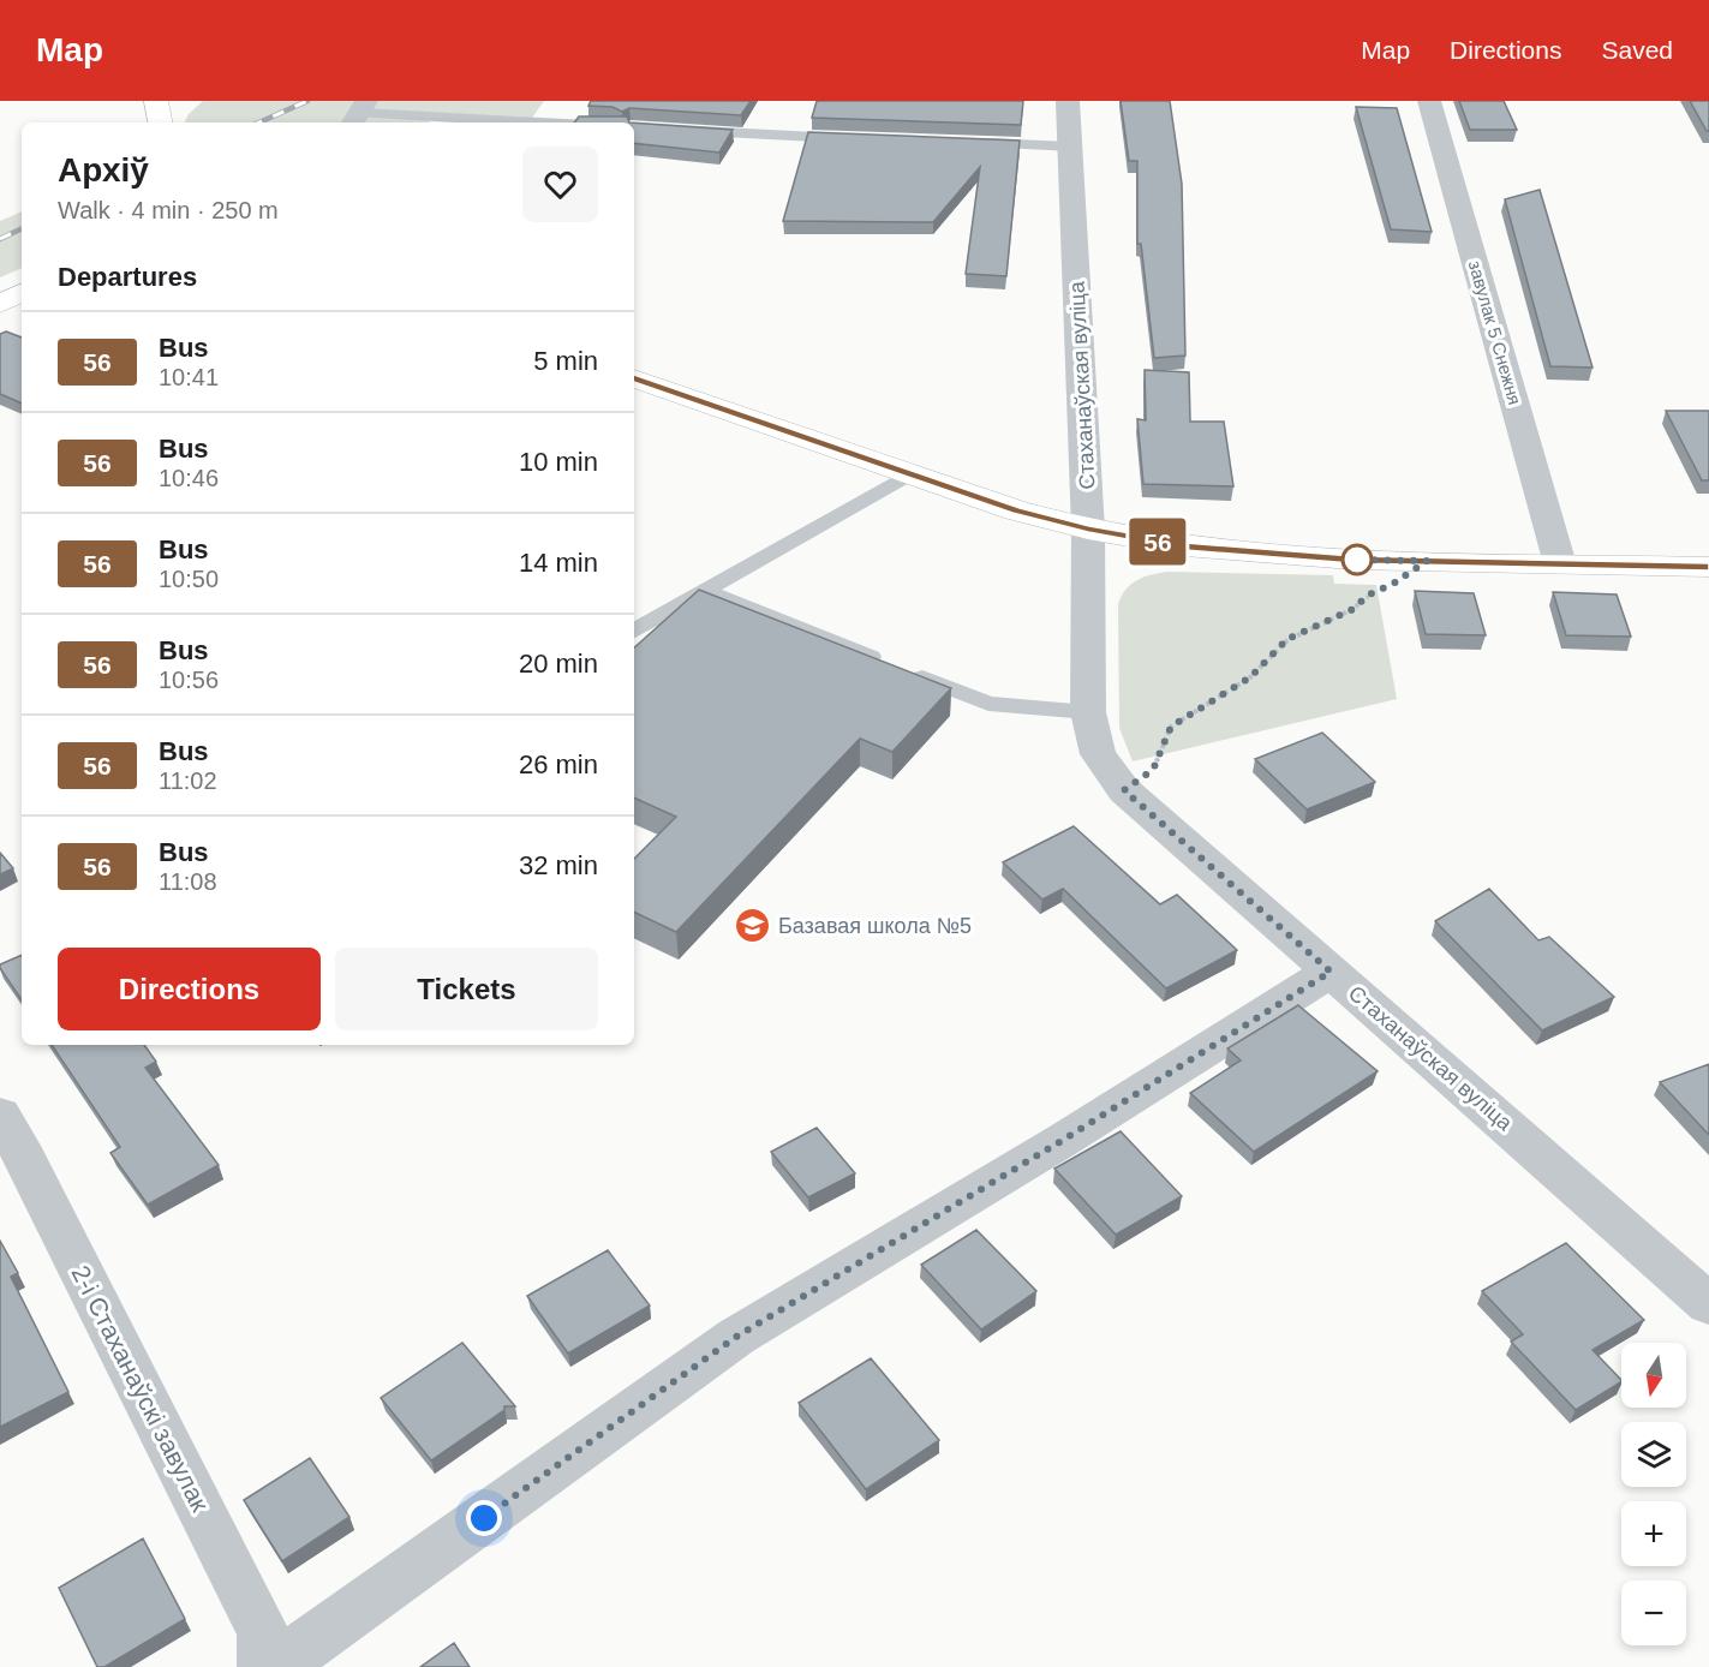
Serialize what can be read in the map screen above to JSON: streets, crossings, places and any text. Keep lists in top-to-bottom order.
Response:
{
  "streets": {
    "street": ["завулак 5 Снежня", "Стаханаўская вуліца", "2-і Стаханаўскі завулак"]
  },
  "places": {
    "school or university": ["Базавая школа №5"]
  },
  "lines": ["bus line 56"],
  "north": "bottom",
  "page": {
    "header": "Map",
    "nav": ["Map", "Directions", "Saved"],
    "on_map": "56",
    "heading": [
      ["Архіў", "Walk · 4 min · 250 m"],
      "Departures"
    ],
    "list": [
      {
        "mark": "56",
        "name": "Bus",
        "note": "10:41",
        "value": "5 min"
      },
      {
        "mark": "56",
        "name": "Bus",
        "note": "10:46",
        "value": "10 min"
      },
      {
        "mark": "56",
        "name": "Bus",
        "note": "10:50",
        "value": "14 min"
      },
      {
        "mark": "56",
        "name": "Bus",
        "note": "10:56",
        "value": "20 min"
      },
      {
        "mark": "56",
        "name": "Bus",
        "note": "11:02",
        "value": "26 min"
      },
      {
        "mark": "56",
        "name": "Bus",
        "note": "11:08",
        "value": "32 min"
      }
    ],
    "buttons": ["Directions", "Tickets"],
    "map_buttons": ["+", "−"]
  }
}
